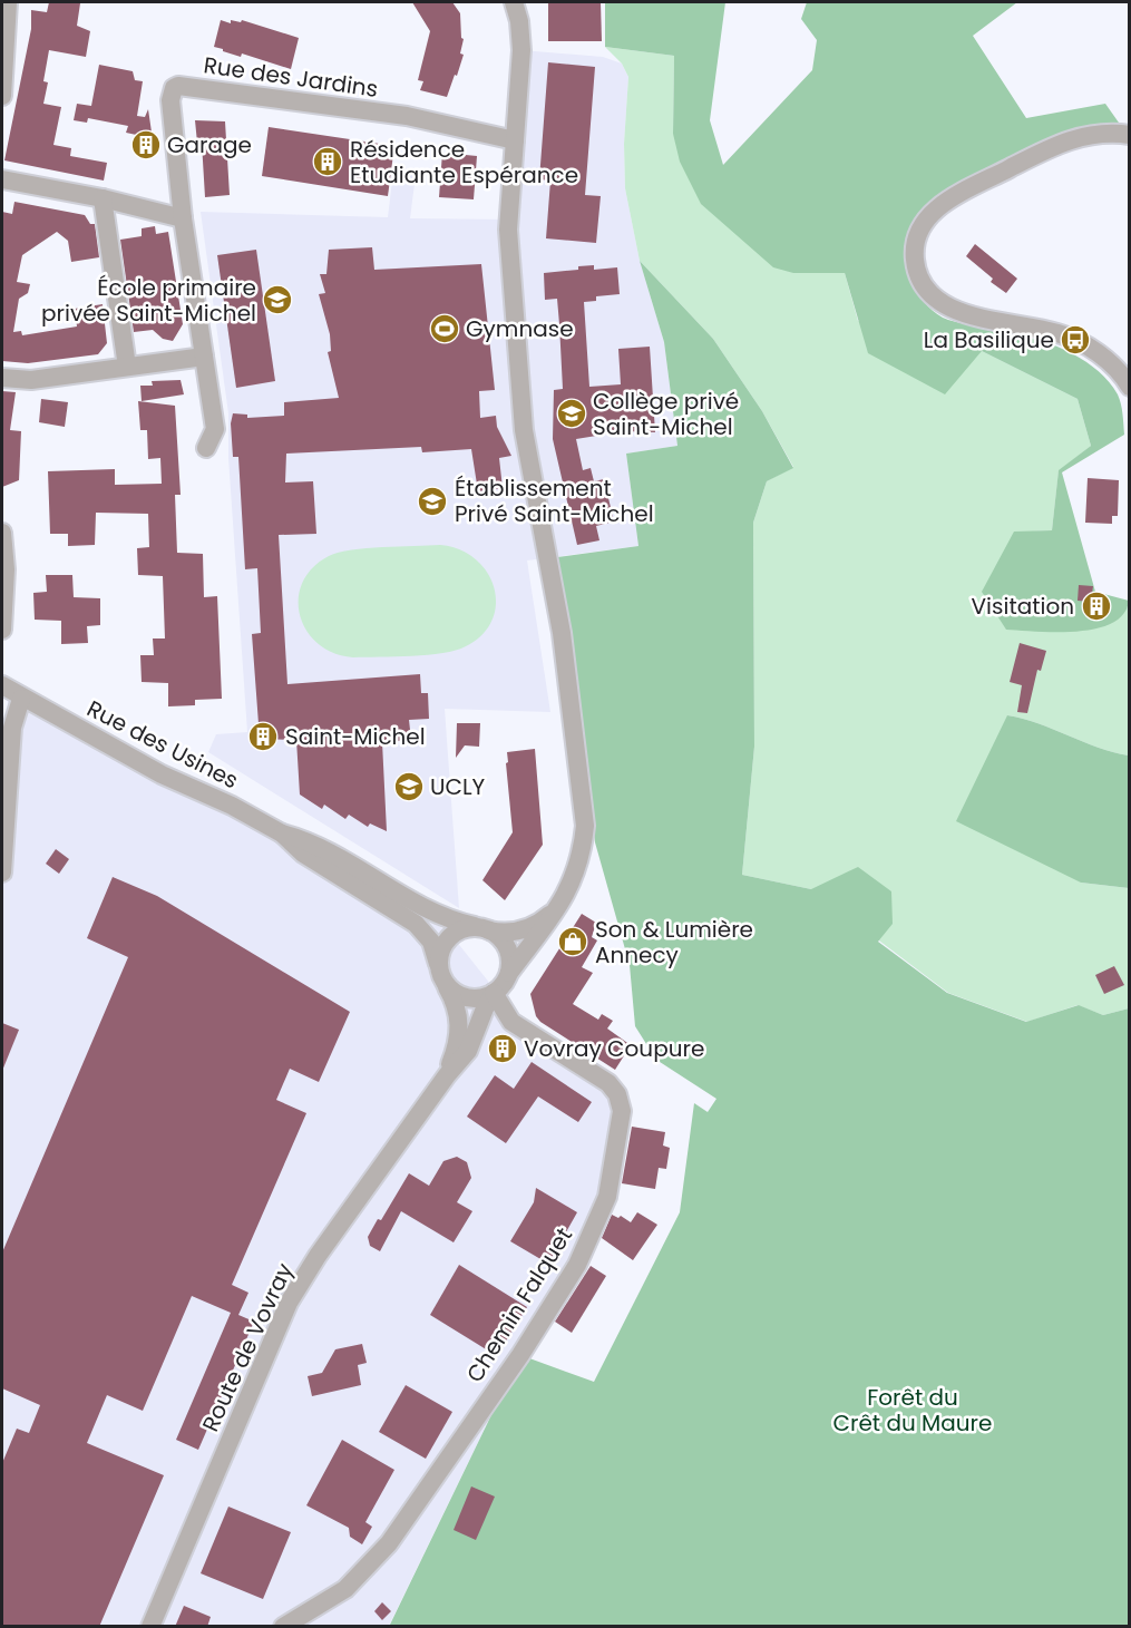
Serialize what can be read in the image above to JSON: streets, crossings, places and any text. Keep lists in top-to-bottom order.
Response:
{
  "streets": {
    "street": [
      "Rue des Jardins",
      "Rue des Usines",
      "Chemin Falquet",
      "Route de Vovray"
    ]
  },
  "crossings": [
    ["Rue des Usines", "Chemin Falquet"],
    ["Rue des Usines", "Route de Vovray"],
    ["Chemin Falquet", "Route de Vovray"]
  ],
  "parks": ["Forêt du Crêt du Maure"],
  "places": {
    "building": [
      "Garage",
      "Résidence Etudiante Espérance",
      "Visitation",
      "Saint-Michel",
      "Vovray Coupure"
    ],
    "school or university": [
      "École primaire privée Saint-Michel",
      "Collège privé Saint-Michel",
      "Établissement Privé Saint-Michel",
      "UCLY"
    ],
    "sports": ["Gymnase"],
    "bus stop": ["La Basilique"],
    "shop": ["Son & Lumière Annecy"]
  }
}
